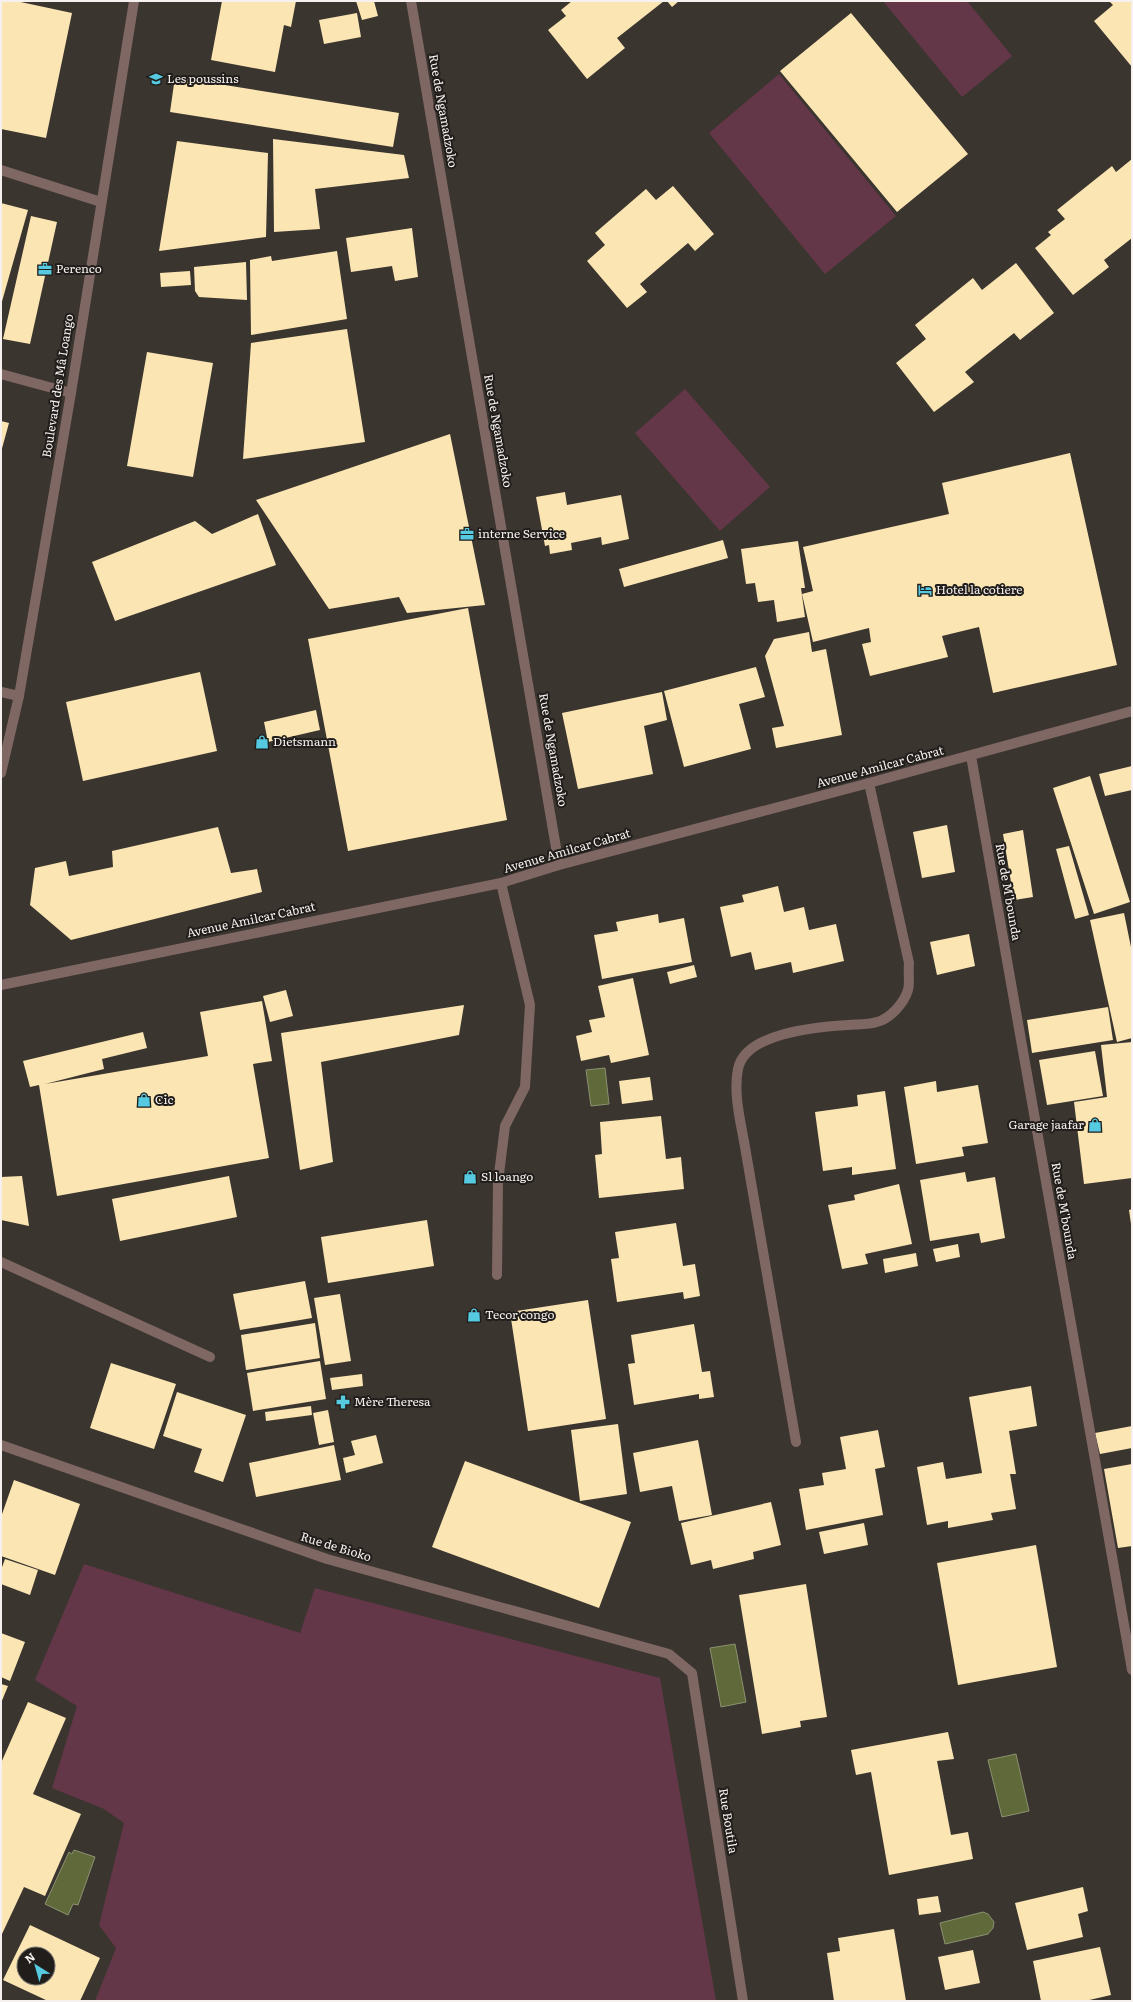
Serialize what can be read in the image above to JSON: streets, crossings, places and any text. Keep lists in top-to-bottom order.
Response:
{
  "streets": {
    "street": [
      "Rue de Ngamadzoko",
      "Boulevard des Mâ Loango",
      "Avenue Amilcar Cabrat",
      "Rue de M'bounda",
      "Rue de Bioko",
      "Rue Boutila"
    ]
  },
  "crossings": [
    ["Rue de Ngamadzoko", "Avenue Amilcar Cabrat"],
    ["Avenue Amilcar Cabrat", "Rue de M'bounda"],
    ["Rue de Bioko", "Rue Boutila"]
  ],
  "places": {
    "school or university": ["Les poussins"],
    "office": ["Perenco", "interne Service"],
    "hotel": ["Hotel la cotiere"],
    "shop": [
      "Dietsmann",
      "Cic",
      "Garage jaafar",
      "Sl loango",
      "Tecor congo"
    ],
    "pharmacy": ["Mère Theresa"]
  },
  "north": "top left"
}
